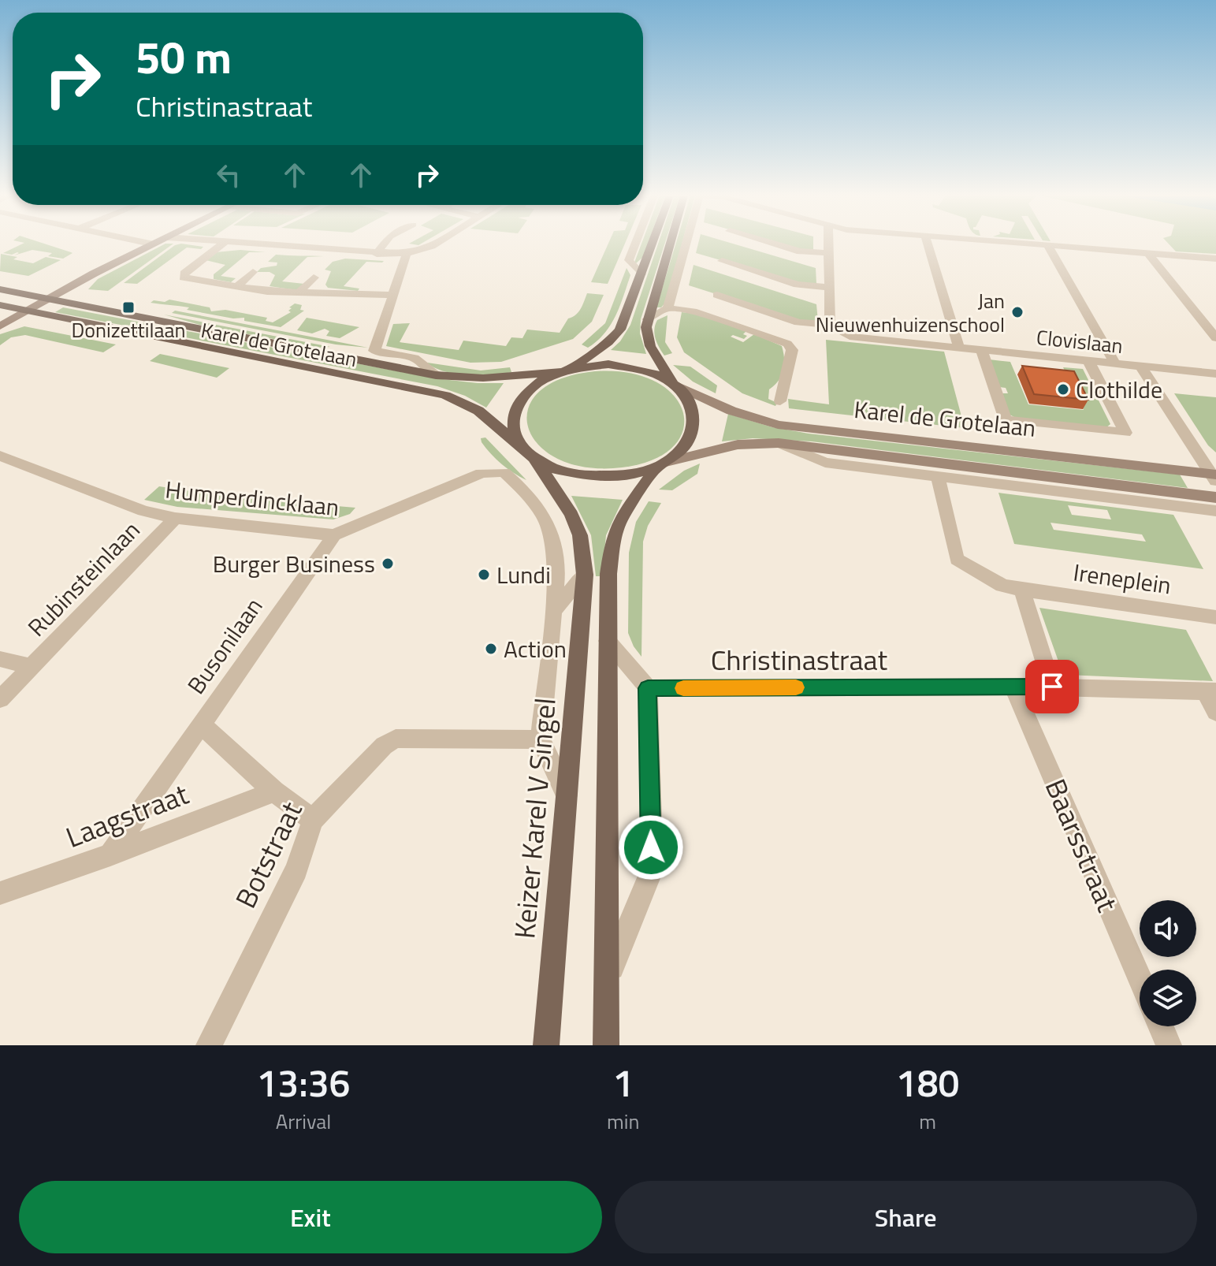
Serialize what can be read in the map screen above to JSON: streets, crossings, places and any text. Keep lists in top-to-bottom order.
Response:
{
  "streets": {
    "main road": ["Karel de Grotelaan", "Keizer Karel V Singel"],
    "street": [
      "Clovislaan",
      "Humperdincklaan",
      "Rubinsteinlaan",
      "Ireneplein",
      "Busonilaan",
      "Christinastraat",
      "Laagstraat",
      "Baarsstraat",
      "Botstraat"
    ]
  },
  "crossings": [
    ["Karel de Grotelaan", "Ireneplein"],
    ["Karel de Grotelaan", "Keizer Karel V Singel"],
    ["Humperdincklaan", "Rubinsteinlaan"],
    ["Humperdincklaan", "Busonilaan"],
    ["Busonilaan", "Laagstraat"],
    ["Busonilaan", "Botstraat"],
    ["Christinastraat", "Baarsstraat"]
  ],
  "places": {
    "transit": ["Donizettilaan"],
    "other": [
      "Jan Nieuwenhuizenschool",
      "Clothilde",
      "Burger Business",
      "Lundi",
      "Action"
    ]
  },
  "page": {
    "turn": ["50 m", "Christinastraat"],
    "eta": [
      "13:36",
      "Arrival",
      "1",
      "min",
      "180",
      "m"
    ],
    "buttons": ["Exit", "Share"]
  }
}
